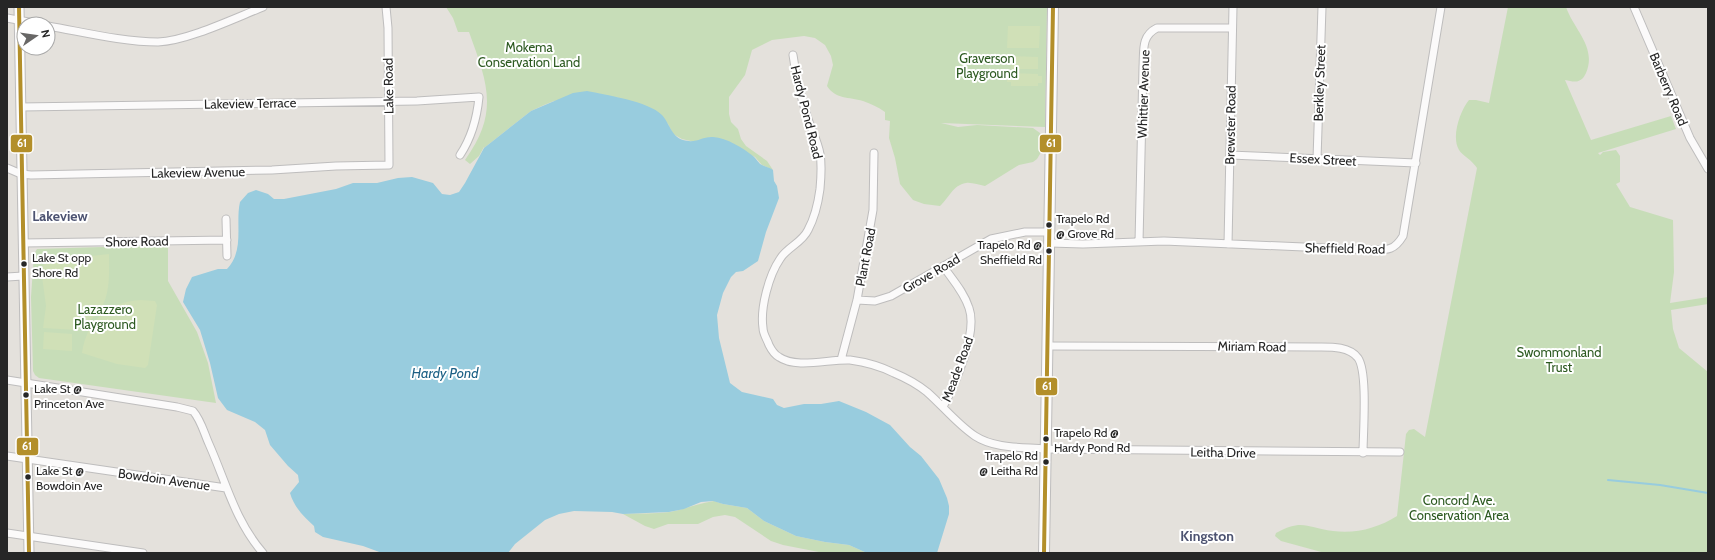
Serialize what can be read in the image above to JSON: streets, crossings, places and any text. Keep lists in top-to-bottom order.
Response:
{
  "streets": {
    "street": [
      "Berkley Street",
      "Lake Road",
      "Barberry Road",
      "Whittier Avenue",
      "Lakeview Terrace",
      "Hardy Pond Road",
      "Brewster Road",
      "Essex Street",
      "Lakeview Avenue",
      "Shore Road",
      "Sheffield Road",
      "Plant Road",
      "Grove Road",
      "Miriam Road",
      "Meade Road",
      "Leitha Drive",
      "Bowdoin Avenue"
    ]
  },
  "crossings": [
    ["Berkley Street", "Essex Street"],
    ["Lake Road", "Lakeview Terrace"],
    ["Lake Road", "Lakeview Avenue"],
    ["Whittier Avenue", "Brewster Road"],
    ["Whittier Avenue", "Sheffield Road"],
    ["Hardy Pond Road", "Plant Road"],
    ["Hardy Pond Road", "Meade Road"],
    ["Hardy Pond Road", "Leitha Drive"],
    ["Brewster Road", "Essex Street"],
    ["Brewster Road", "Sheffield Road"],
    ["Essex Street", "Sheffield Road"],
    ["Plant Road", "Grove Road"],
    ["Grove Road", "Meade Road"],
    ["Miriam Road", "Leitha Drive"]
  ],
  "districts": ["Lakeview", "Kingston"],
  "water": ["Hardy Pond"],
  "parks": [
    "Mokema Conservation Land",
    "Graverson Playground",
    "Lazazzero Playground",
    "Swommonland Trust",
    "Concord Ave. Conservation Area"
  ],
  "places": [
    "Trapelo Rd @ Grove Rd",
    "Trapelo Rd @ Sheffield Rd",
    "Lake St opp Shore Rd",
    "Lake St @ Princeton Ave",
    "Trapelo Rd @ Hardy Pond Rd",
    "Trapelo Rd @ Leitha Rd",
    "Lake St @ Bowdoin Ave"
  ],
  "lines": ["transit line 61"],
  "north": "right"
}
